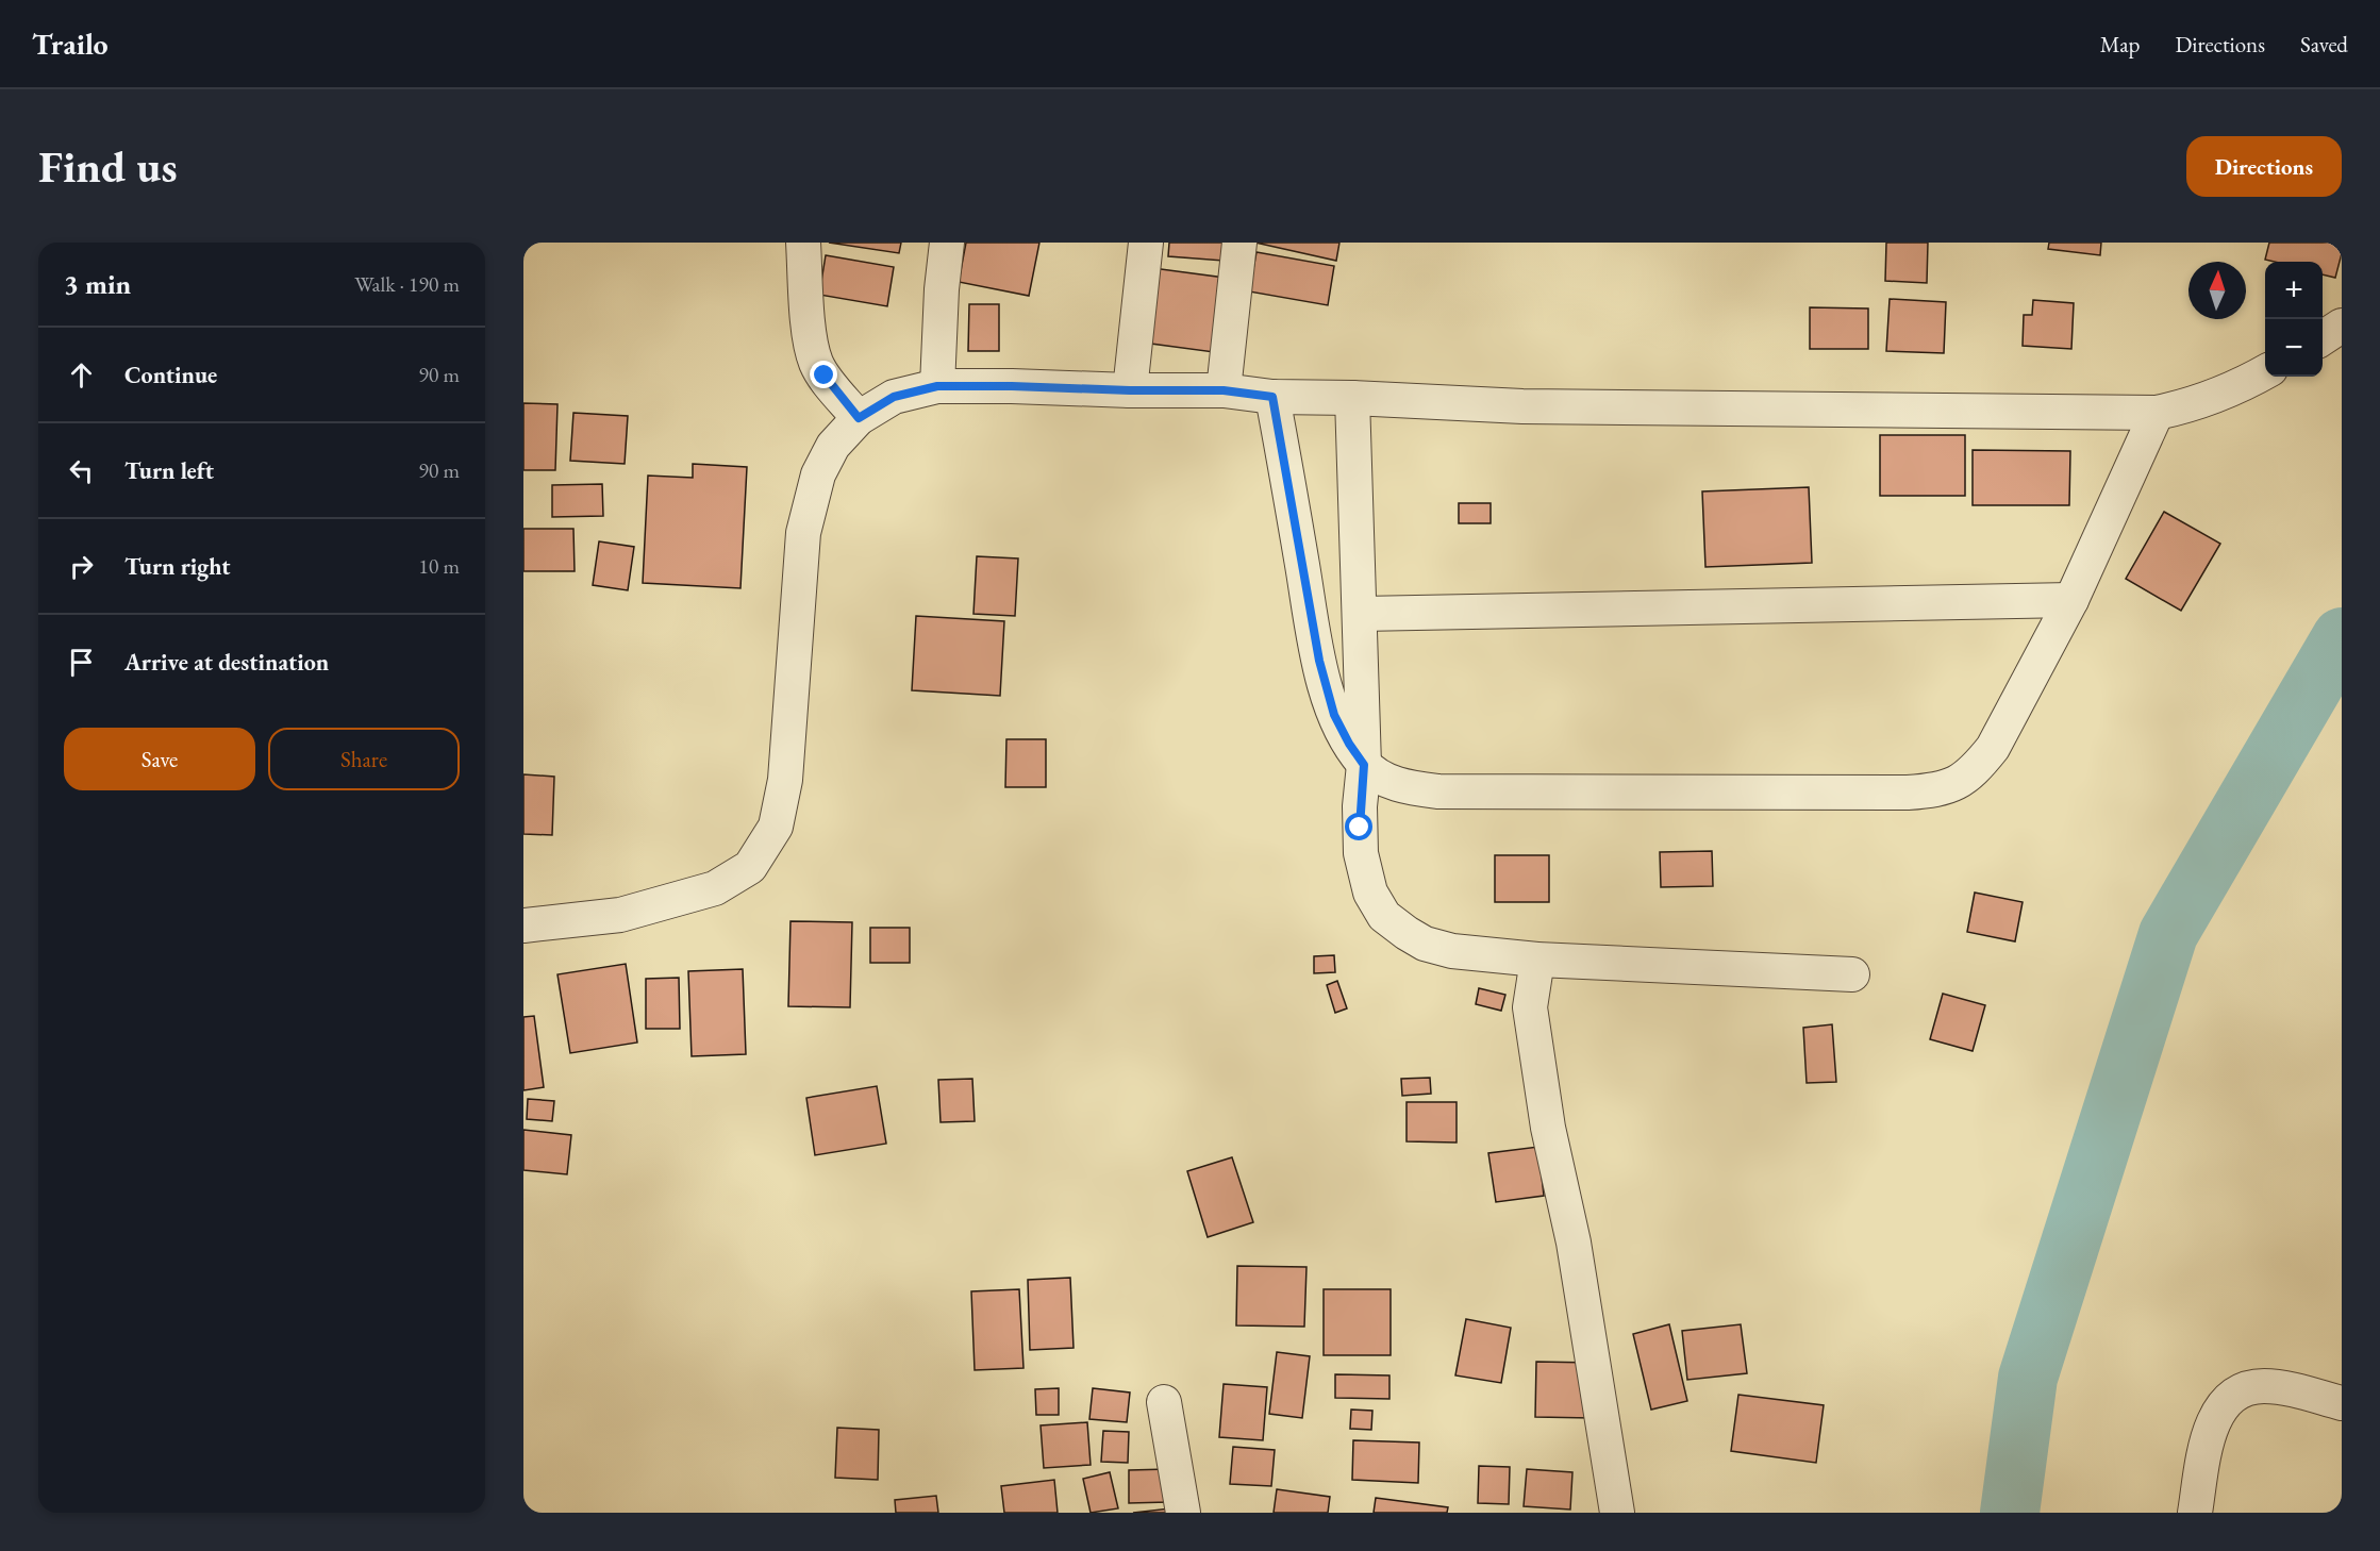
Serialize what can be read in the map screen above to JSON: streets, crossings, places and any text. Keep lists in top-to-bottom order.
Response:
{
  "north": "top",
  "page": {
    "header": "Trailo",
    "nav": ["Map", "Directions", "Saved"],
    "buttons": [
      "Directions",
      ["Save", "Share"]
    ],
    "title": "Find us",
    "heading": ["3 min", "Walk · 190 m"],
    "map_buttons": ["+", "−"],
    "list": [
      ["Continue", "90 m"],
      ["Turn left", "90 m"],
      ["Turn right", "10 m"],
      "Arrive at destination"
    ]
  }
}
